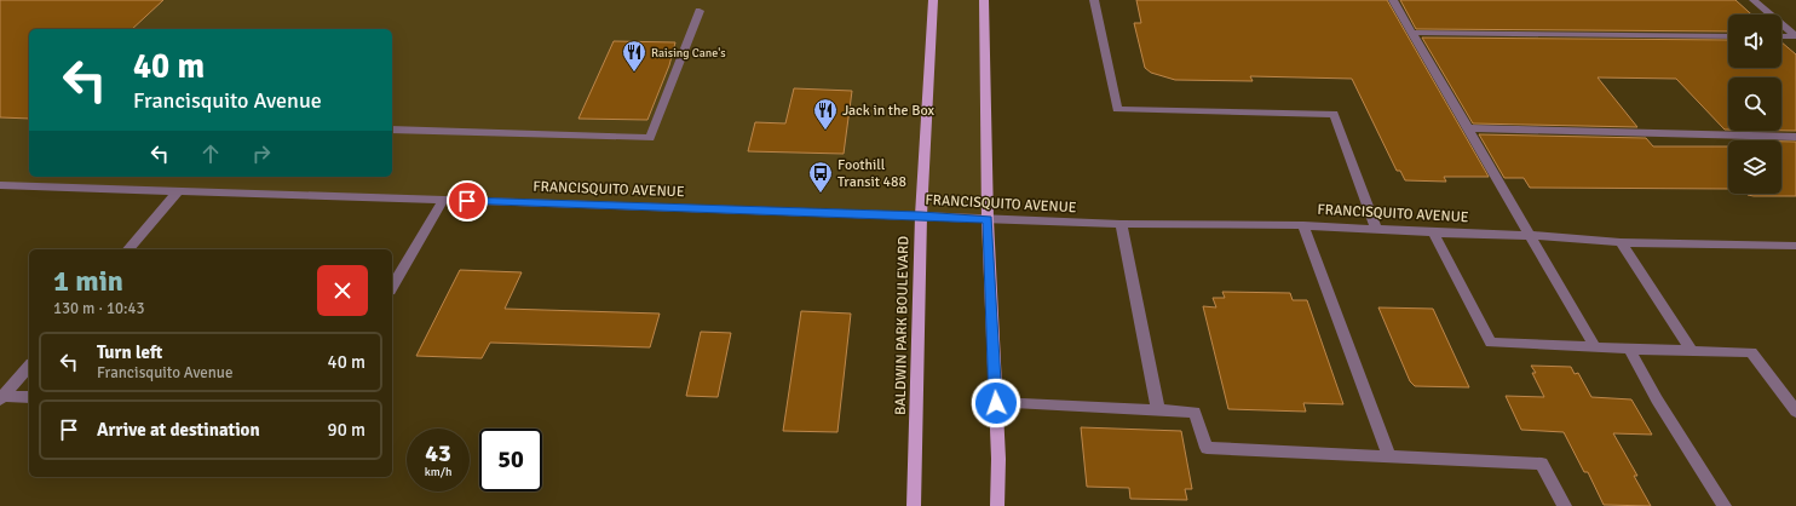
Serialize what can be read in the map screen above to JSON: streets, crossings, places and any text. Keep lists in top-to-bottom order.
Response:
{
  "streets": {
    "main road": ["BALDWIN PARK BOULEVARD"],
    "street": ["FRANCISQUITO AVENUE"]
  },
  "crossings": [
    ["FRANCISQUITO AVENUE", "BALDWIN PARK BOULEVARD"]
  ],
  "places": {
    "restaurant": ["Raising Cane's", "Jack in the Box"],
    "bus stop": ["Foothill Transit 488"]
  },
  "page": {
    "turn": ["40 m", "Francisquito Avenue"],
    "heading": ["1 min", "130 m · 10:43"],
    "list": [
      {
        "name": "Turn left",
        "note": "Francisquito Avenue",
        "value": "40 m"
      },
      {
        "name": "Arrive at destination",
        "value": "90 m"
      }
    ],
    "speed": "43 km/h",
    "limit": "50"
  }
}
